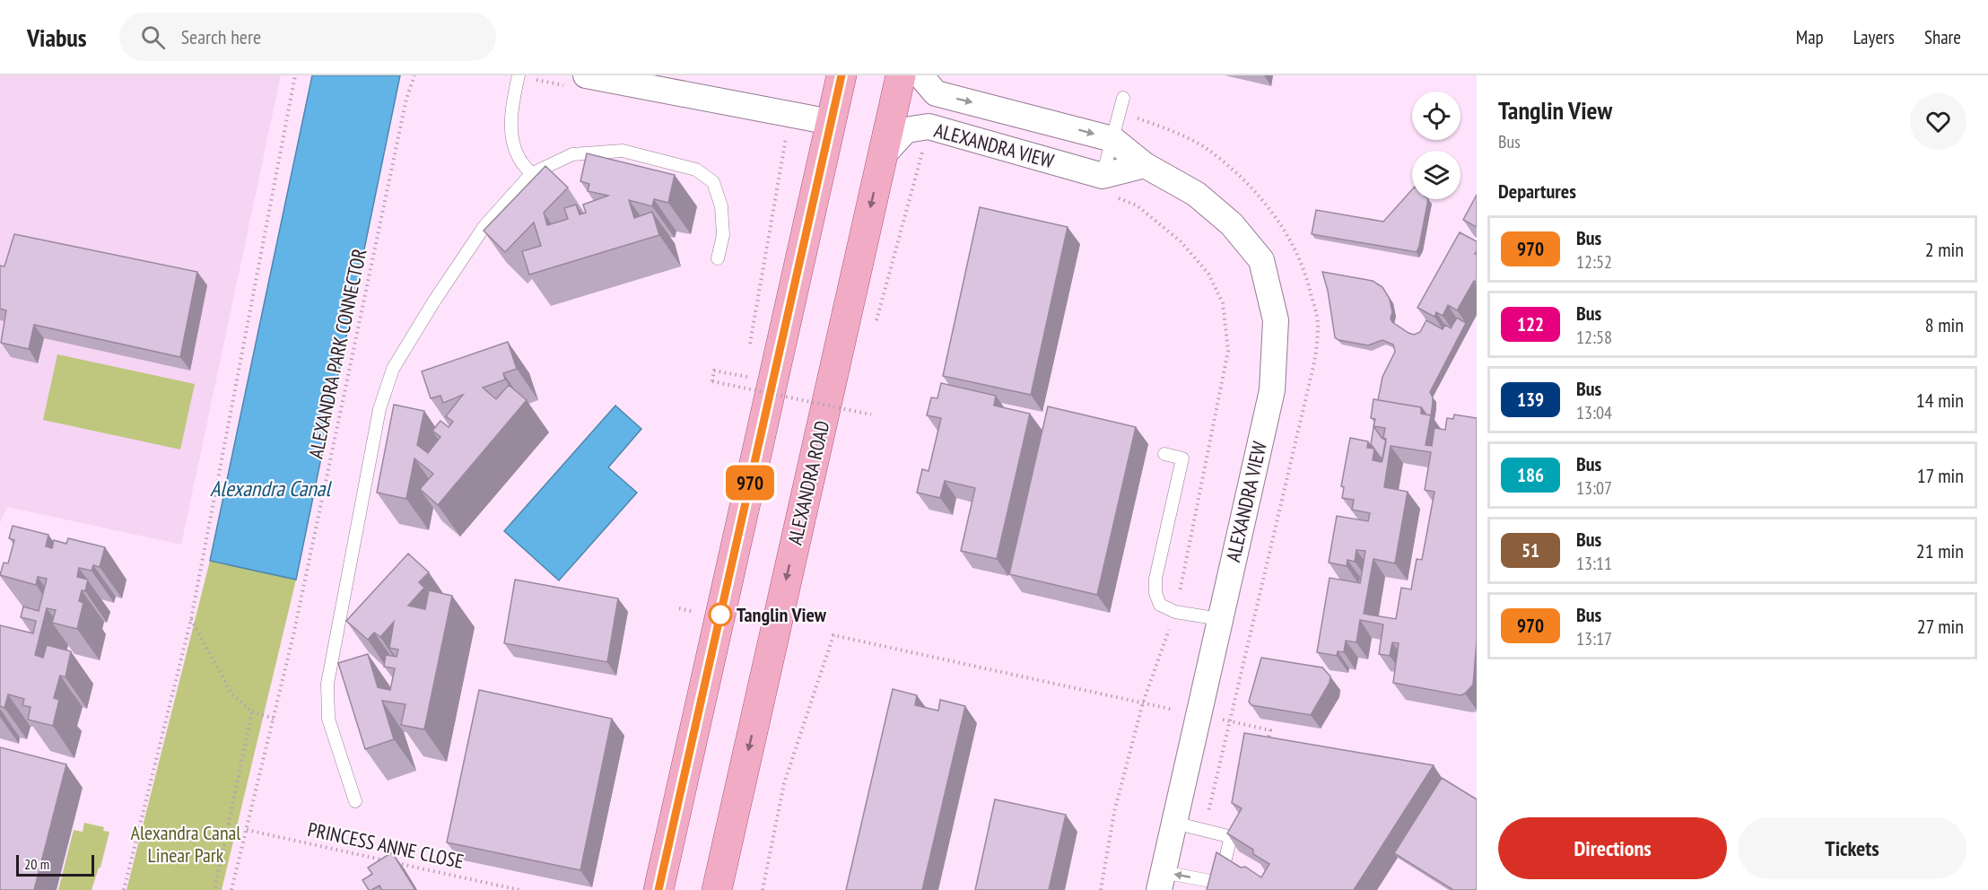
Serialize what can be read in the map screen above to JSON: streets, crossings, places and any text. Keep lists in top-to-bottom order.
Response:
{
  "streets": {
    "main road": ["ALEXANDRA ROAD"],
    "street": ["ALEXANDRA VIEW"],
    "path": ["ALEXANDRA PARK CONNECTOR", "PRINCESS ANNE CLOSE"]
  },
  "crossings": [
    ["ALEXANDRA VIEW", "ALEXANDRA ROAD"],
    ["ALEXANDRA PARK CONNECTOR", "PRINCESS ANNE CLOSE"]
  ],
  "water": ["Alexandra Canal"],
  "parks": ["Alexandra Canal Linear Park"],
  "places": ["Tanglin View"],
  "lines": ["bus line 970"],
  "scale_bar": "20 m",
  "page": {
    "header": "Viabus",
    "search": "Search here",
    "nav": ["Map", "Layers", "Share"],
    "on_map": "970",
    "heading": [
      ["Tanglin View", "Bus"],
      "Departures"
    ],
    "list": [
      {
        "mark": "970",
        "name": "Bus",
        "note": "12:52",
        "value": "2 min"
      },
      {
        "mark": "122",
        "name": "Bus",
        "note": "12:58",
        "value": "8 min"
      },
      {
        "mark": "139",
        "name": "Bus",
        "note": "13:04",
        "value": "14 min"
      },
      {
        "mark": "186",
        "name": "Bus",
        "note": "13:07",
        "value": "17 min"
      },
      {
        "mark": "51",
        "name": "Bus",
        "note": "13:11",
        "value": "21 min"
      },
      {
        "mark": "970",
        "name": "Bus",
        "note": "13:17",
        "value": "27 min"
      }
    ],
    "buttons": ["Directions", "Tickets"],
    "scale": "20 m"
  }
}
